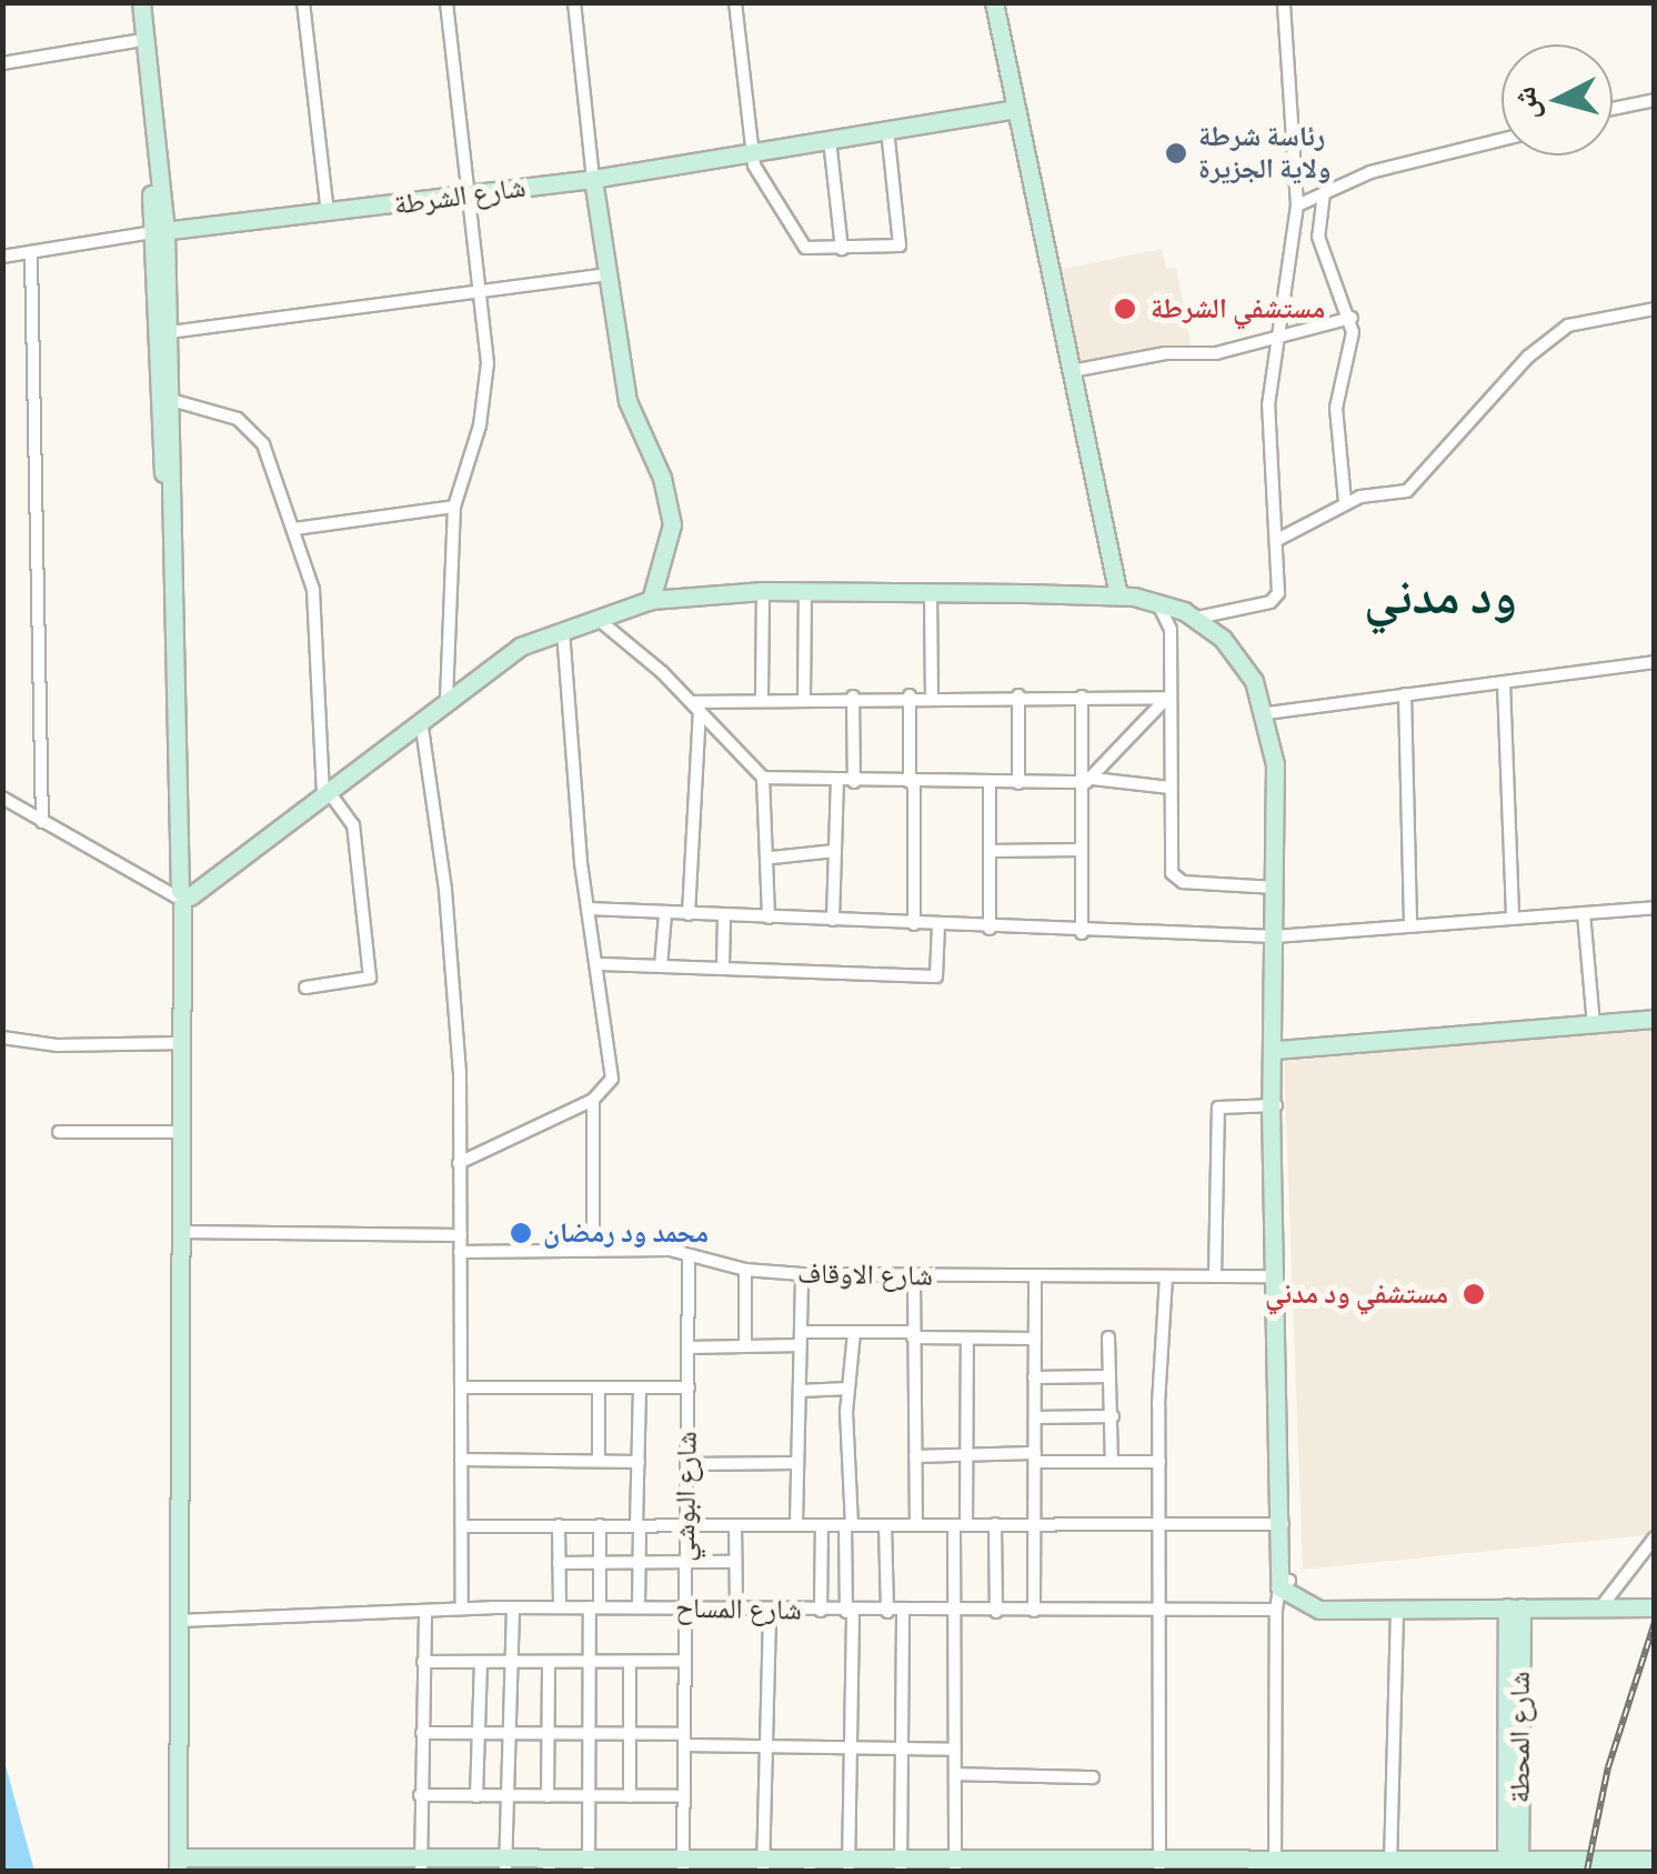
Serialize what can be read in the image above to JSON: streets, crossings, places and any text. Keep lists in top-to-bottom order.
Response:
{
  "streets": {
    "main road": ["شارع الشرطة", "شارع المحطة"],
    "street": ["شارع الاوقاف", "شارع البوشي", "شارع المساح"]
  },
  "crossings": [
    ["شارع الاوقاف", "شارع البوشي"],
    ["شارع البوشي", "شارع المساح"]
  ],
  "districts": ["ود مدني"],
  "places": [
    "رئاسة شرطة ولاية الجزيرة",
    "مستشفي الشرطة",
    "محمد ود رمضان",
    "مستشفي ود مدني"
  ],
  "north": "left"
}
